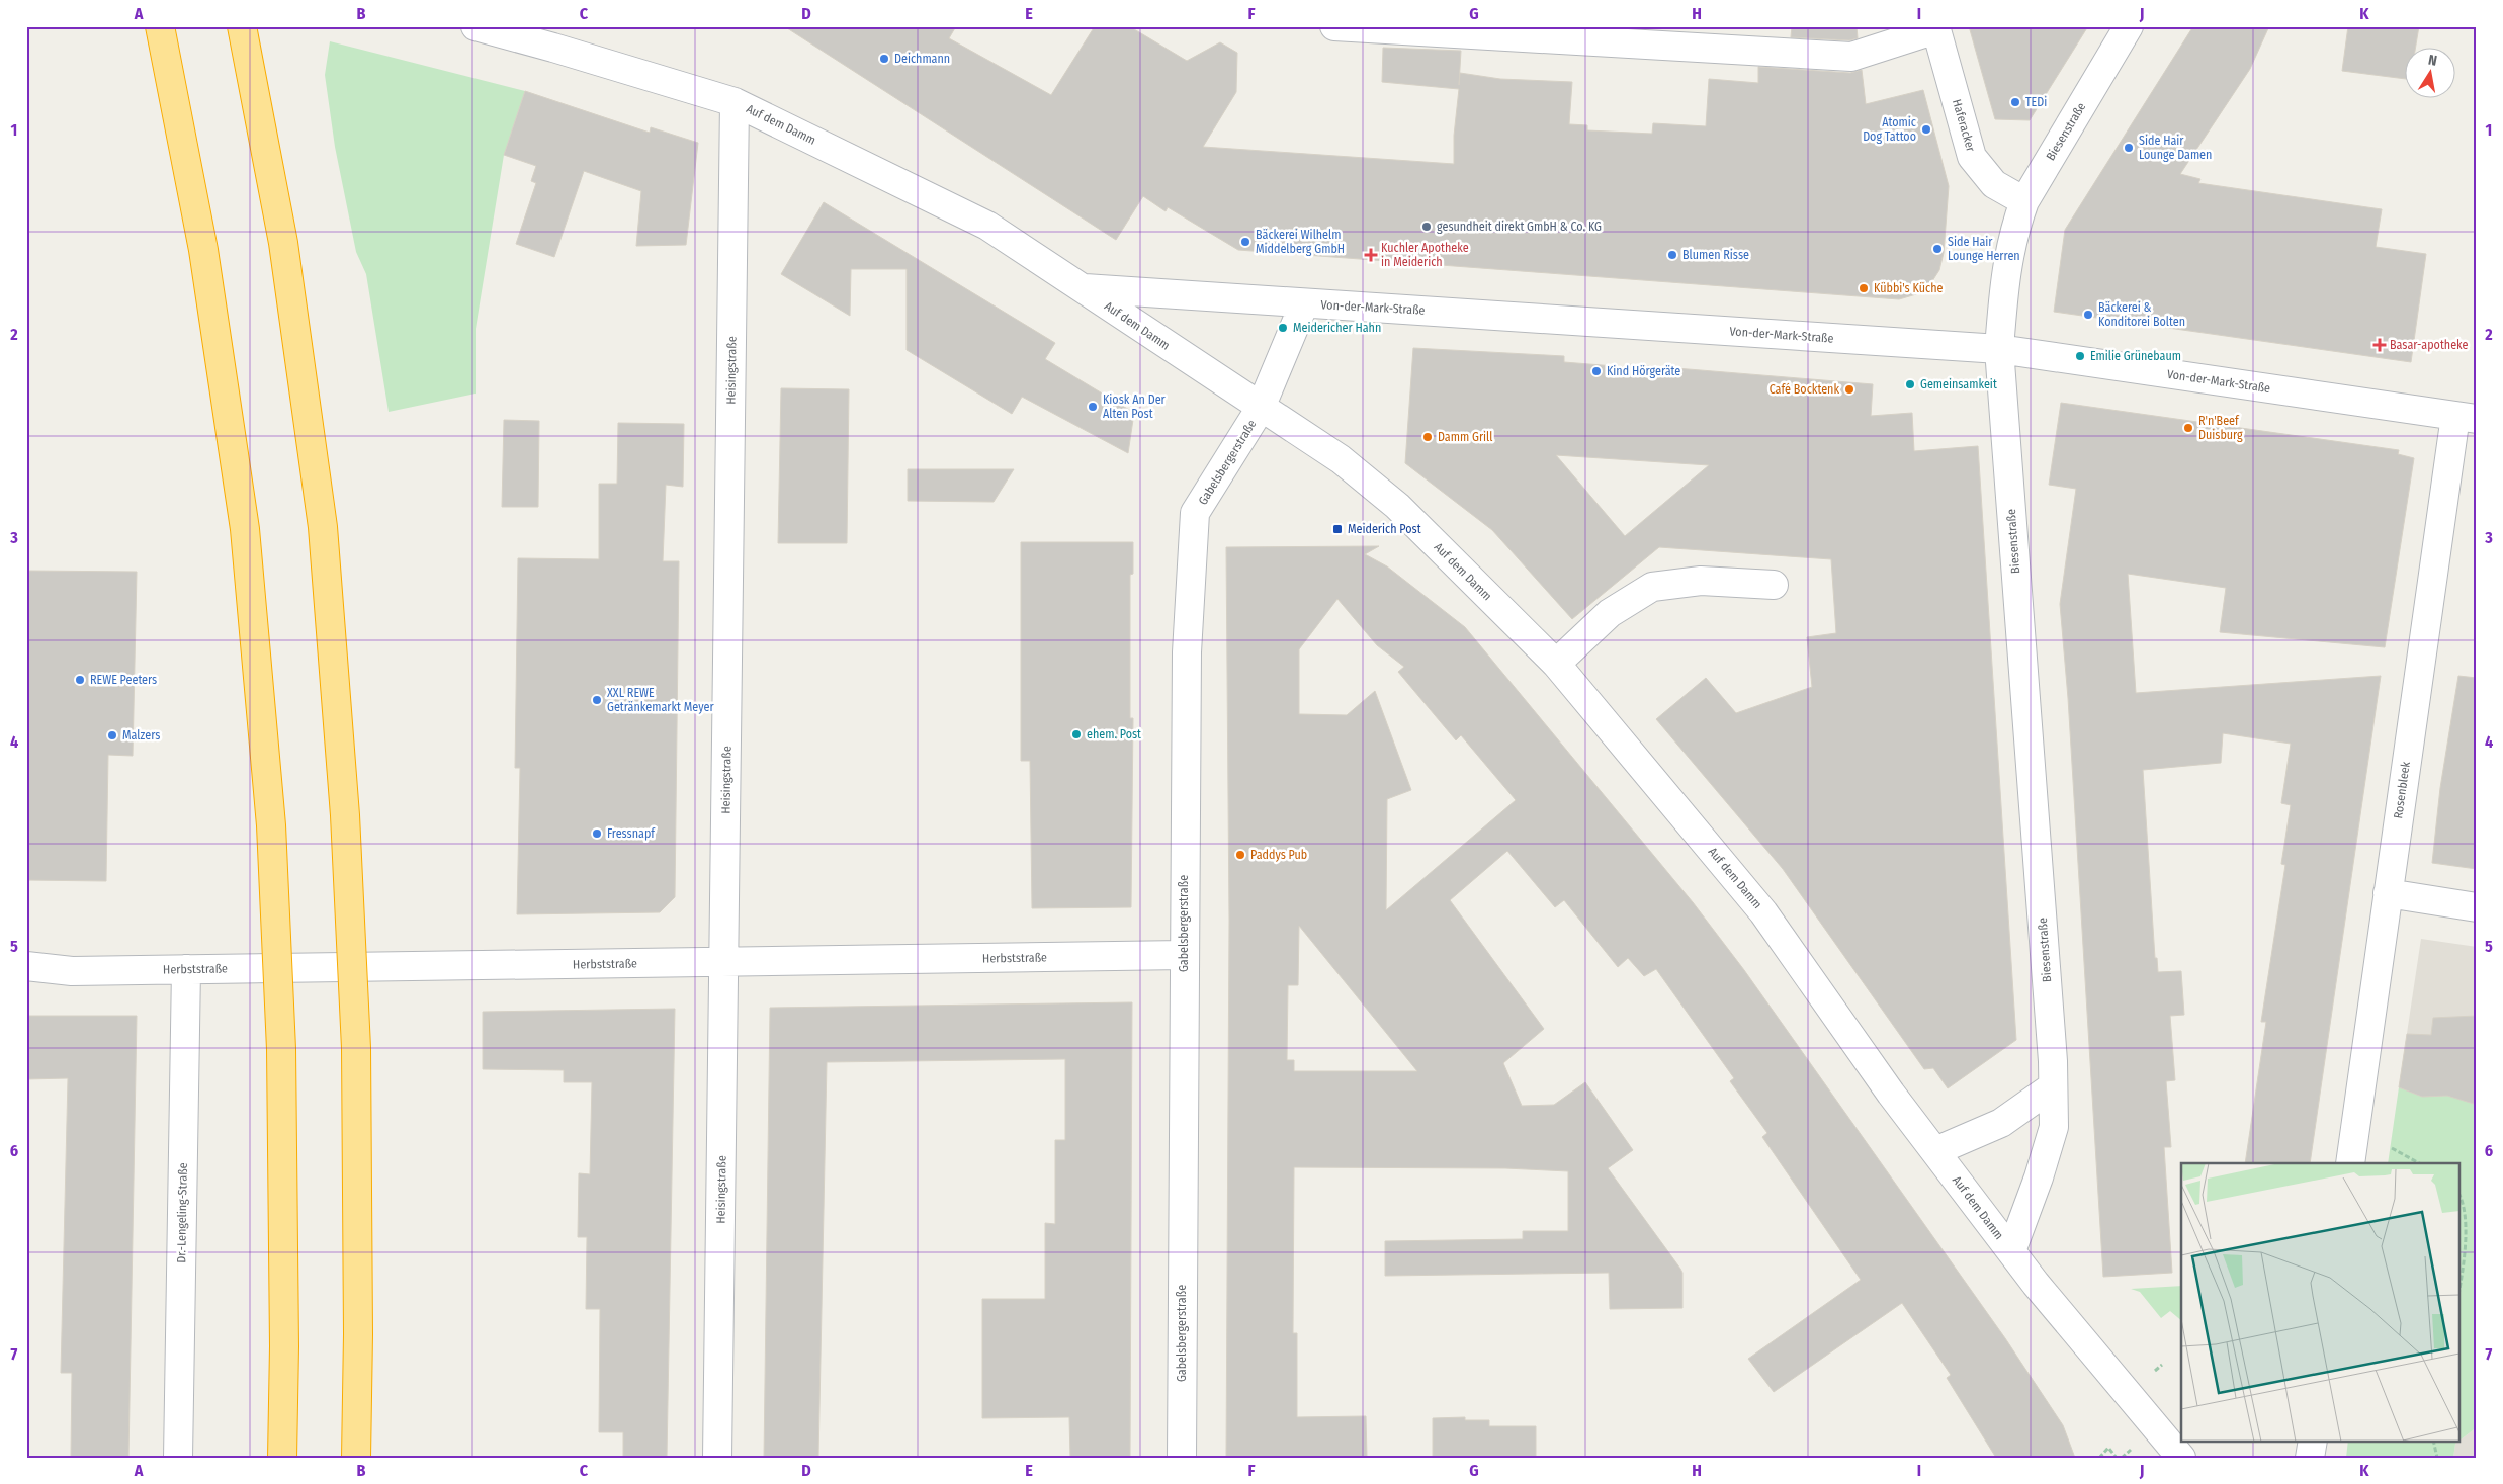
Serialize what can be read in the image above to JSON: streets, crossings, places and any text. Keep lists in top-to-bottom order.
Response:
{
  "streets": {
    "street": [
      "Auf dem Damm",
      "Haferacker",
      "Biesenstraße",
      "Von-der-Mark-Straße",
      "Heisingstraße",
      "Gabelsbergerstraße",
      "Rosenbleek",
      "Herbststraße",
      "Dr.-Lengeling-Straße"
    ]
  },
  "crossings": [
    ["Auf dem Damm", "Biesenstraße"],
    ["Auf dem Damm", "Von-der-Mark-Straße"],
    ["Auf dem Damm", "Heisingstraße"],
    ["Auf dem Damm", "Gabelsbergerstraße"],
    ["Haferacker", "Biesenstraße"],
    ["Biesenstraße", "Von-der-Mark-Straße"],
    ["Von-der-Mark-Straße", "Gabelsbergerstraße"],
    ["Von-der-Mark-Straße", "Rosenbleek"],
    ["Heisingstraße", "Herbststraße"],
    ["Gabelsbergerstraße", "Herbststraße"],
    ["Herbststraße", "Dr.-Lengeling-Straße"]
  ],
  "places": {
    "other": [
      "Deichmann",
      "TEDi",
      "Atomic Dog Tattoo",
      "Side Hair Lounge Damen",
      "gesundheit direkt GmbH & Co. KG",
      "Bäckerei Wilhelm Middelberg GmbH",
      "Side Hair Lounge Herren",
      "Blumen Risse",
      "Kübbi's Küche",
      "Bäckerei & Konditorei Bolten",
      "Meidericher Hahn",
      "Emilie Grünebaum",
      "Kind Hörgeräte",
      "Gemeinsamkeit",
      "Café Bocktenk",
      "Kiosk An Der Alten Post",
      "R'n'Beef Duisburg",
      "Damm Grill",
      "REWE Peeters",
      "XXL REWE Getränkemarkt Meyer",
      "ehem. Post",
      "Malzers",
      "Fressnapf",
      "Paddys Pub"
    ],
    "health": ["Kuchler Apotheke in Meiderich", "Basar-apotheke"],
    "transit": ["Meiderich Post"]
  },
  "north": "top",
  "grid": {
    "columns": [
      "A",
      "B",
      "C",
      "D",
      "E",
      "F",
      "G",
      "H",
      "I",
      "J",
      "K"
    ],
    "rows": [
      "1",
      "2",
      "3",
      "4",
      "5",
      "6",
      "7"
    ]
  }
}
